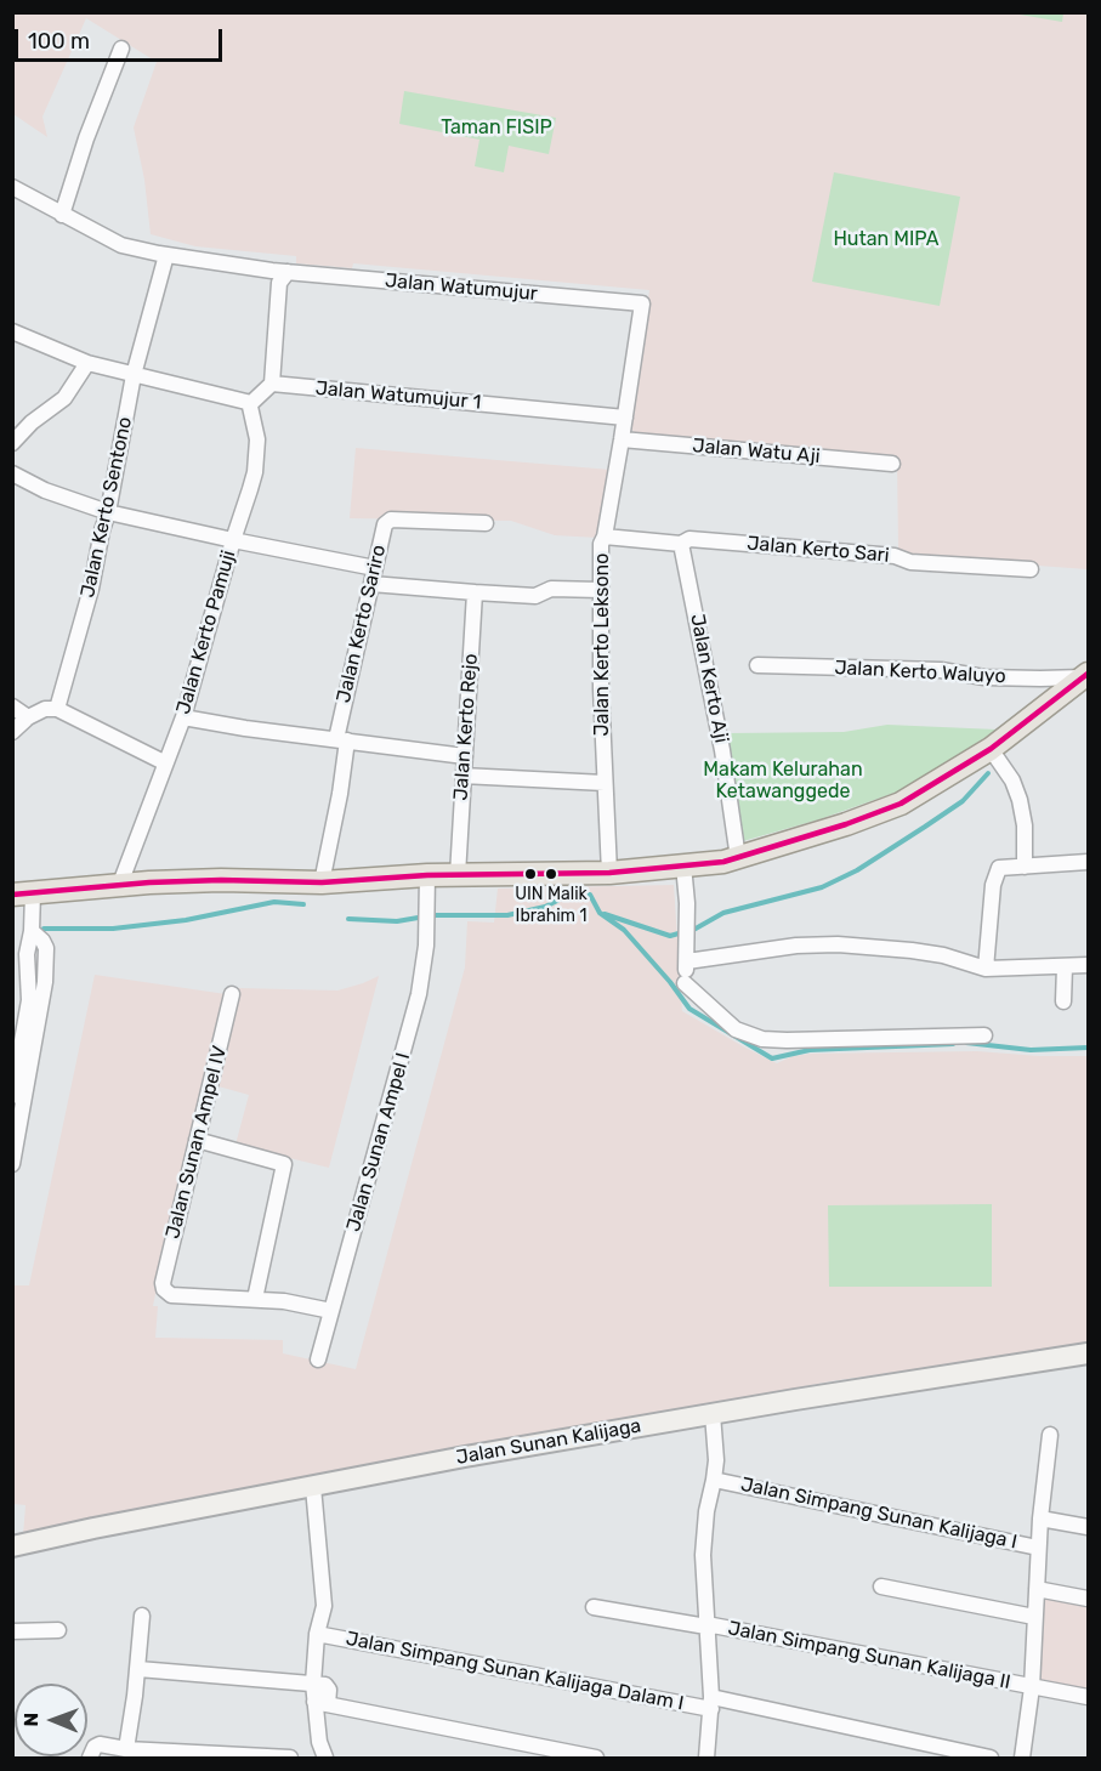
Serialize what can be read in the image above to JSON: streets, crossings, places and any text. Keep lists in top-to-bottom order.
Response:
{
  "streets": {
    "main road": ["Jalan Sunan Kalijaga"],
    "street": [
      "Jalan Watumujur",
      "Jalan Watumujur 1",
      "Jalan Watu Aji",
      "Jalan Kerto Sentono",
      "Jalan Kerto Sari",
      "Jalan Kerto Sariro",
      "Jalan Kerto Pamuji",
      "Jalan Kerto Leksono",
      "Jalan Kerto Waluyo",
      "Jalan Kerto Aji",
      "Jalan Kerto Rejo",
      "Jalan Sunan Ampel IV",
      "Jalan Sunan Ampel I",
      "Jalan Simpang Sunan Kalijaga I",
      "Jalan Simpang Sunan Kalijaga II",
      "Jalan Simpang Sunan Kalijaga Dalam I"
    ]
  },
  "crossings": [
    ["Jalan Watumujur", "Jalan Watumujur 1"],
    ["Jalan Watumujur", "Jalan Kerto Sentono"],
    ["Jalan Watumujur", "Jalan Kerto Leksono"],
    ["Jalan Watumujur 1", "Jalan Kerto Leksono"],
    ["Jalan Watu Aji", "Jalan Kerto Leksono"],
    ["Jalan Kerto Sari", "Jalan Kerto Leksono"],
    ["Jalan Kerto Sari", "Jalan Kerto Aji"]
  ],
  "parks": ["Taman FISIP", "Hutan MIPA", "Makam Kelurahan Ketawanggede"],
  "places": ["UIN Malik Ibrahim 1"],
  "scale_bar": "100 m",
  "north": "left"
}
